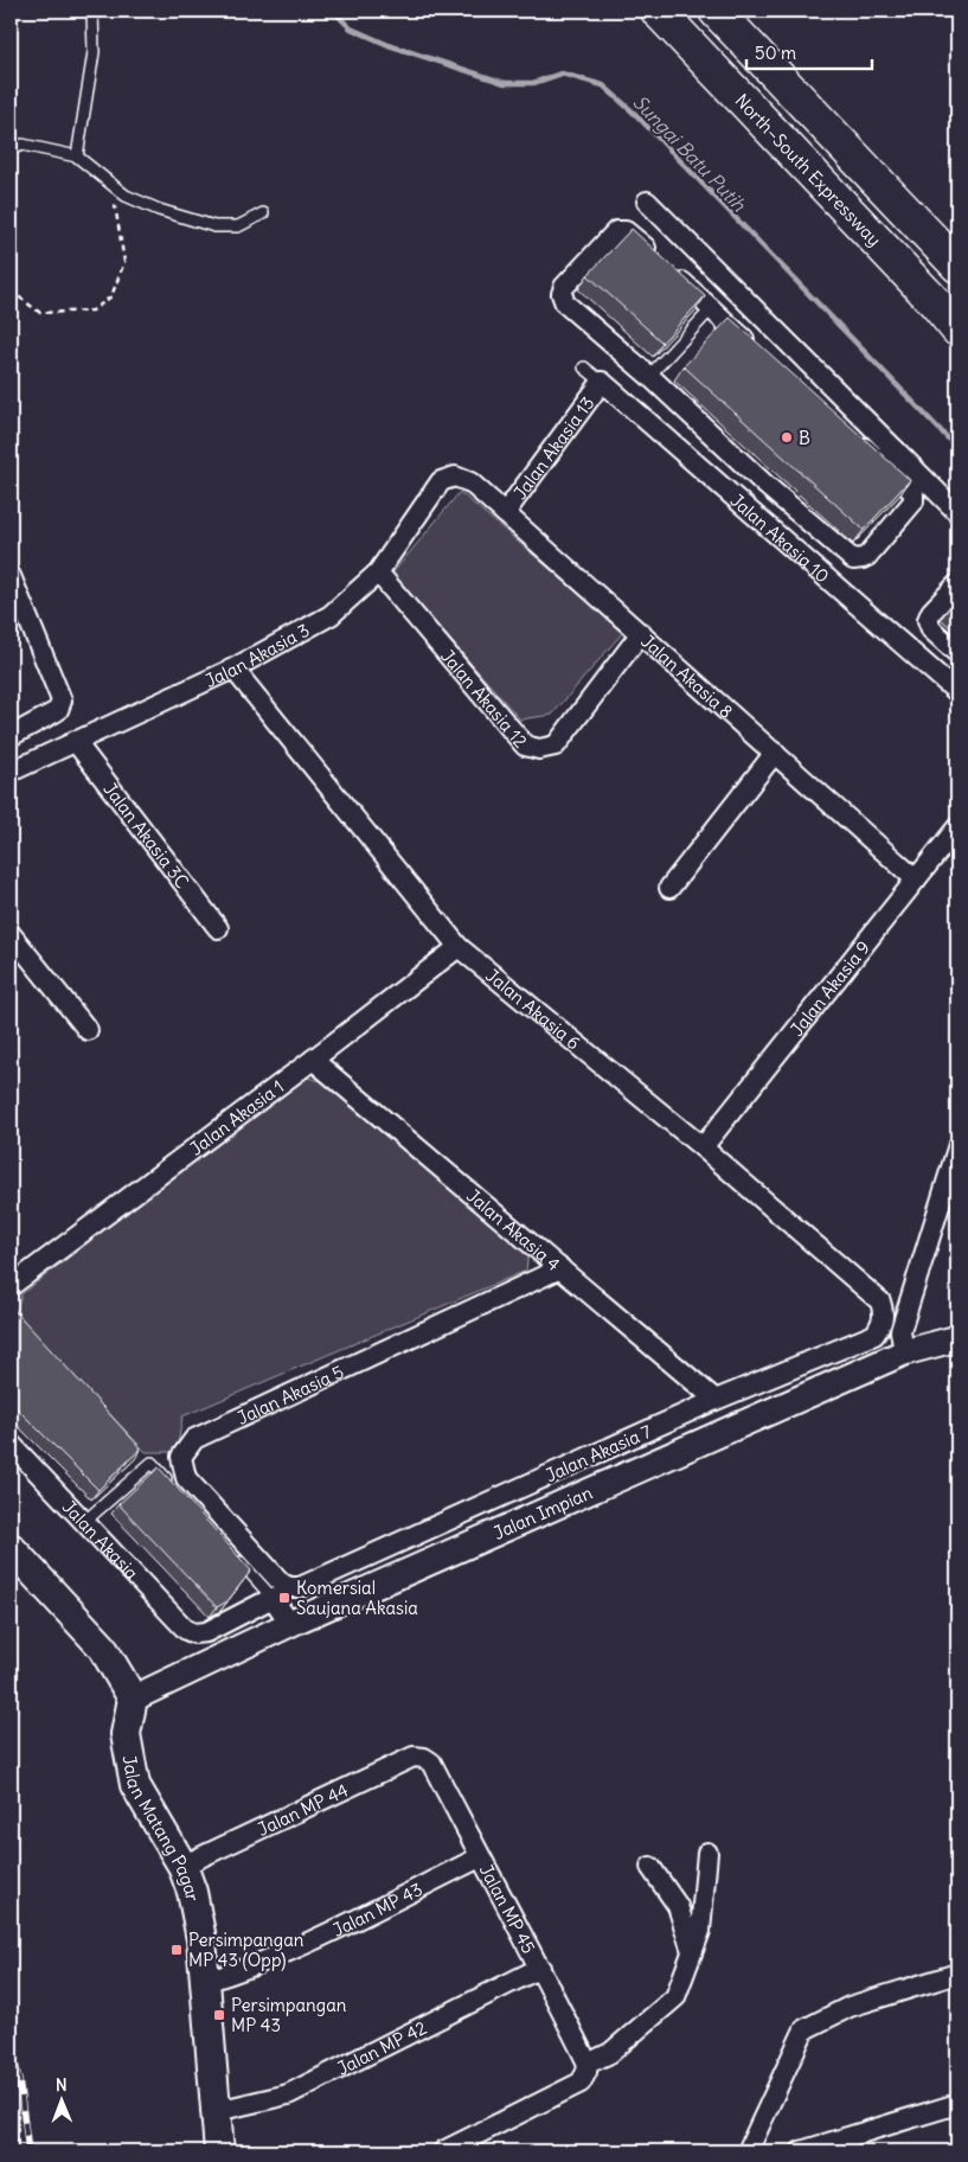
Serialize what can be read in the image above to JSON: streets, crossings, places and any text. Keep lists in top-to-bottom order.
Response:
{
  "streets": {
    "highway": ["North–South Expressway"],
    "main road": ["Jalan Matang Pagar"],
    "street": [
      "Jalan Akasia 13",
      "Jalan Akasia 10",
      "Jalan Akasia 3",
      "Jalan Akasia 8",
      "Jalan Akasia 12",
      "Jalan Akasia 3C",
      "Jalan Akasia 9",
      "Jalan Akasia 6",
      "Jalan Akasia 1",
      "Jalan Akasia 4",
      "Jalan Akasia 5",
      "Jalan Akasia 7",
      "Jalan Impian",
      "Jalan Akasia",
      "Jalan MP 44",
      "Jalan MP 43",
      "Jalan MP 45",
      "Jalan MP 42"
    ]
  },
  "crossings": [
    ["Jalan Akasia 13", "Jalan Akasia 10"],
    ["Jalan Akasia 13", "Jalan Akasia 8"],
    ["Jalan Akasia 3", "Jalan Akasia 8"],
    ["Jalan Akasia 3", "Jalan Akasia 12"],
    ["Jalan Akasia 3", "Jalan Akasia 3C"],
    ["Jalan Akasia 3", "Jalan Akasia 6"],
    ["Jalan Akasia 8", "Jalan Akasia 12"],
    ["Jalan Akasia 8", "Jalan Akasia 9"],
    ["Jalan Akasia 9", "Jalan Akasia 6"],
    ["Jalan Akasia 6", "Jalan Akasia 1"],
    ["Jalan Akasia 6", "Jalan Akasia 7"],
    ["Jalan Akasia 1", "Jalan Akasia 4"],
    ["Jalan Akasia 4", "Jalan Akasia 5"],
    ["Jalan Akasia 4", "Jalan Akasia 7"],
    ["Jalan Akasia 5", "Jalan Akasia 7"],
    ["Jalan Impian", "Jalan Matang Pagar"],
    ["Jalan MP 44", "Jalan Matang Pagar"],
    ["Jalan MP 44", "Jalan MP 45"],
    ["Jalan Matang Pagar", "Jalan MP 43"],
    ["Jalan Matang Pagar", "Jalan MP 42"],
    ["Jalan MP 43", "Jalan MP 45"],
    ["Jalan MP 45", "Jalan MP 42"]
  ],
  "water": ["Sungai Batu Putih"],
  "places": {
    "other": ["B"],
    "transit": ["Komersial Saujana Akasia", "Persimpangan MP 43 (Opp)", "Persimpangan MP 43"]
  },
  "scale_bar": "50 m",
  "north": "top"
}
